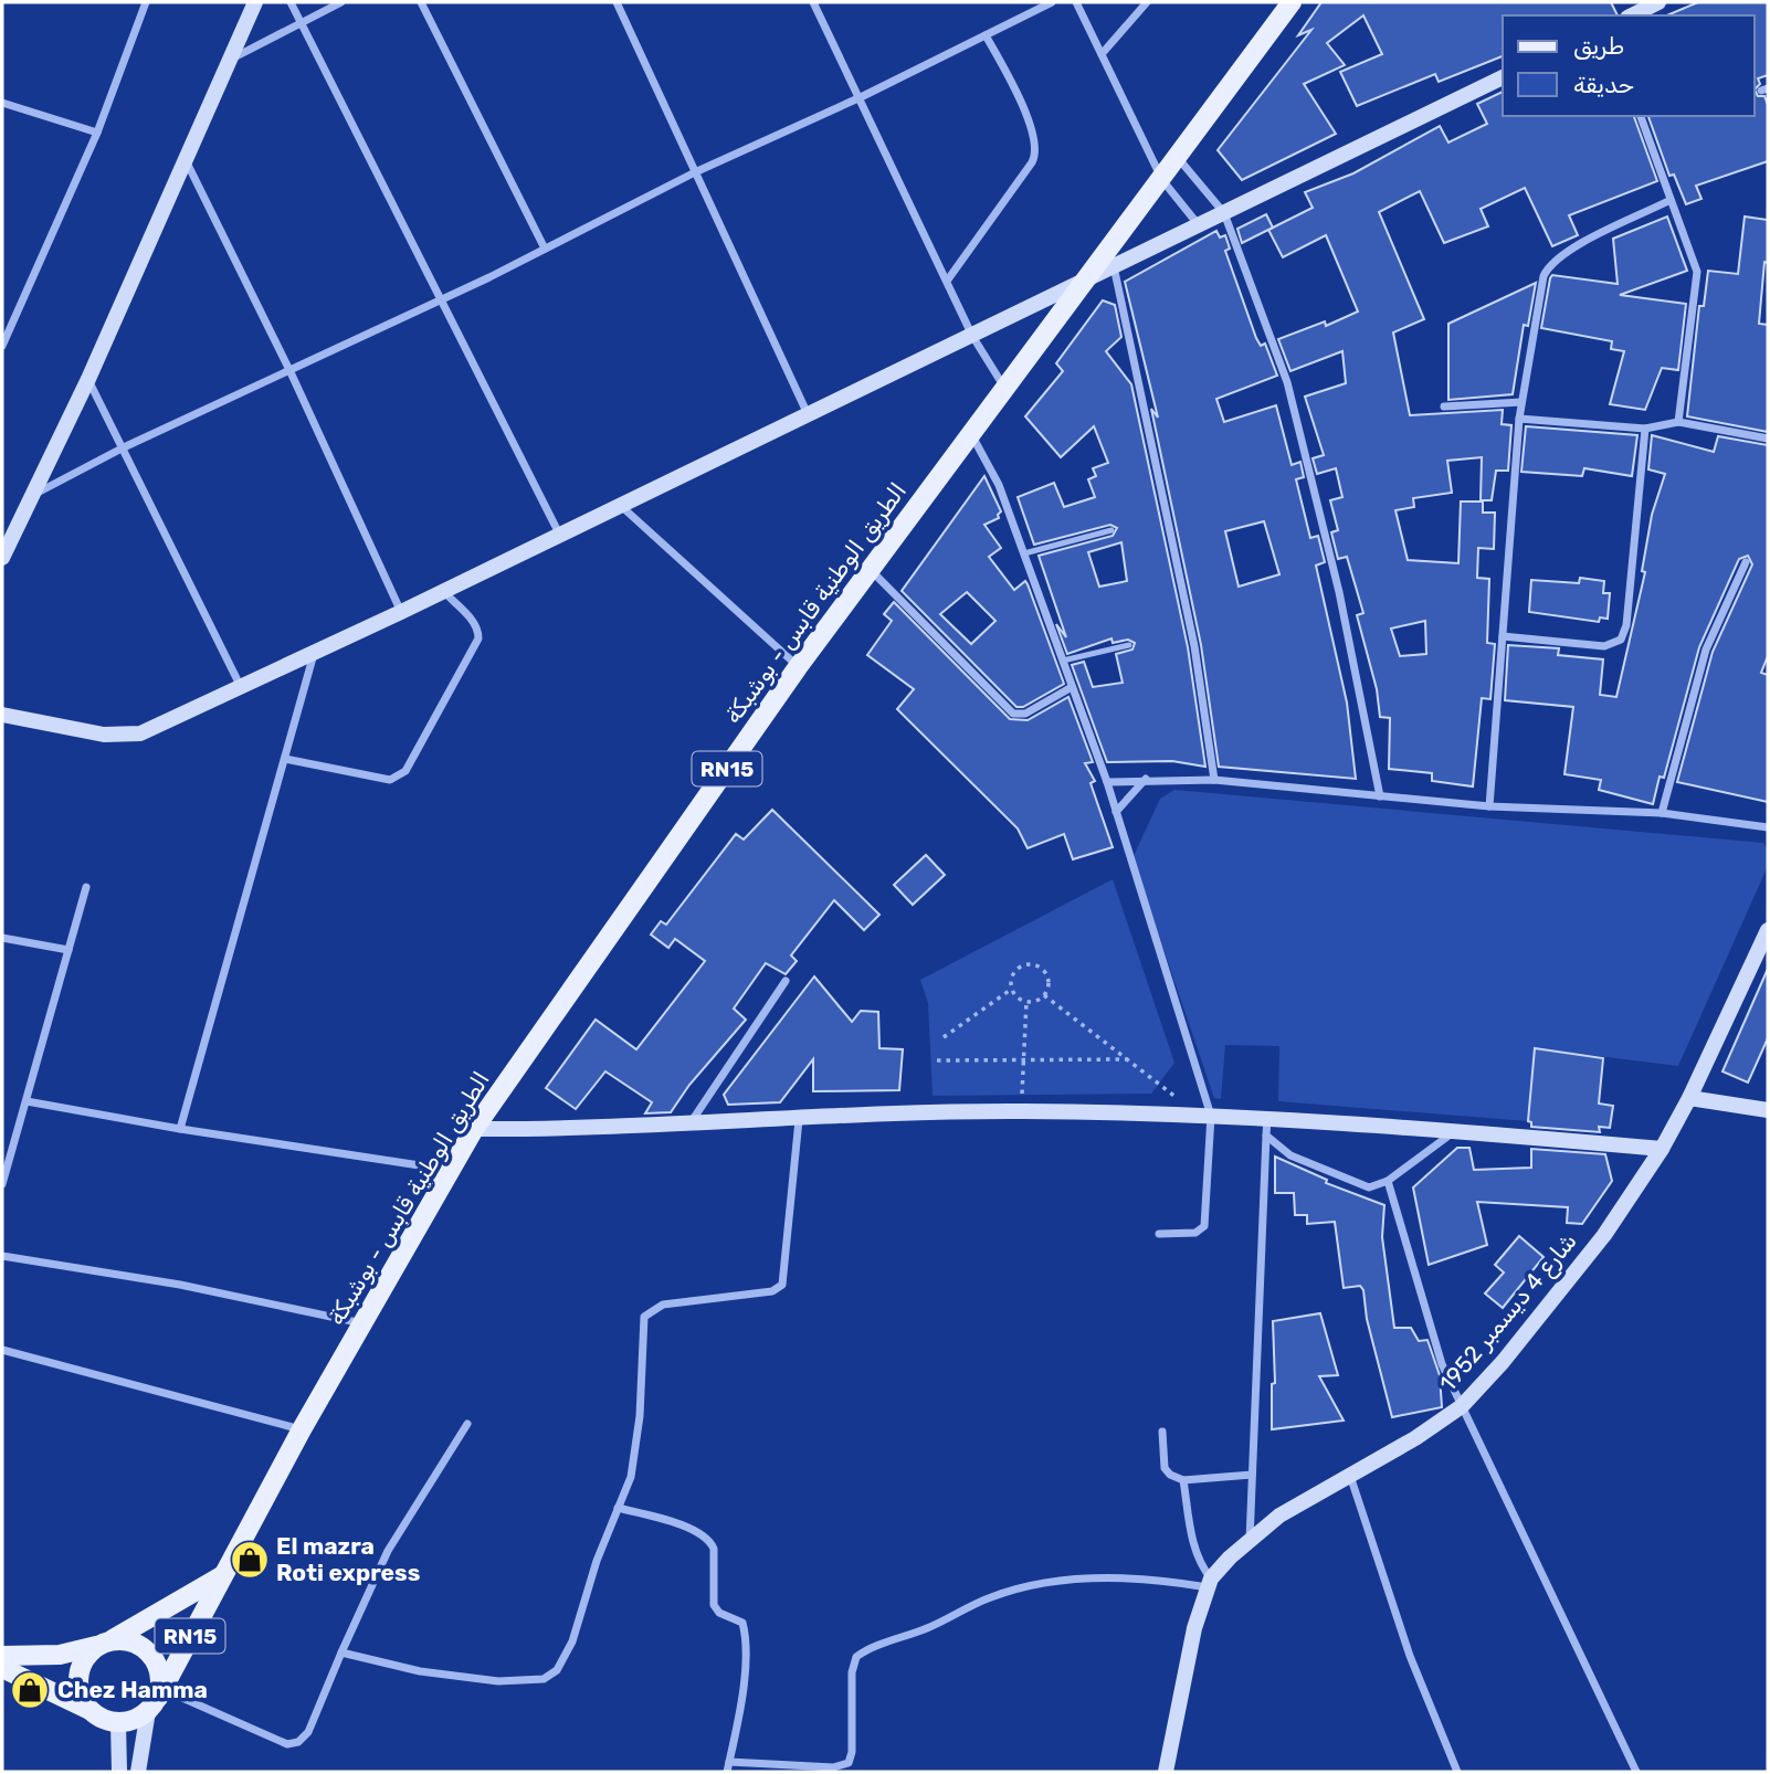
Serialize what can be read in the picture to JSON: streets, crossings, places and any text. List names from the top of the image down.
{
  "streets": {
    "main road": ["الطريق الوطنية قابس - بوشبكة", "RN15"],
    "street": ["شارع 4 ديسمبر 1952"]
  },
  "crossings": [
    ["الطريق الوطنية قابس - بوشبكة", "RN15"]
  ],
  "places": {
    "shop": ["El mazra Roti express", "Chez Hamma"]
  },
  "legend": ["طريق", "حديقة"]
}
